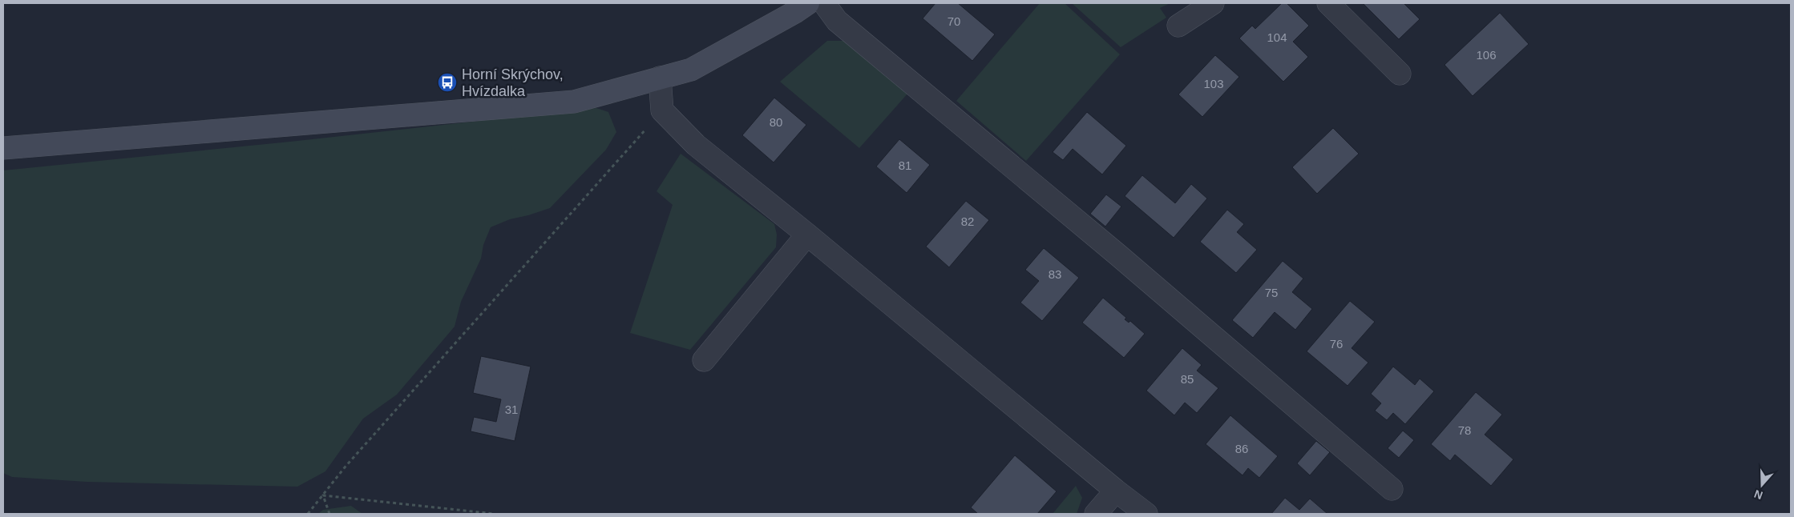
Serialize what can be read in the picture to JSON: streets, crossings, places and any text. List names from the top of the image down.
{
  "places": {
    "bus stop": ["Horní Skrýchov, Hvízdalka"]
  },
  "house_numbers": [
    "70",
    "104",
    "106",
    "103",
    "80",
    "81",
    "82",
    "83",
    "75",
    "76",
    "85",
    "31",
    "78",
    "86"
  ],
  "north": "bottom"
}
